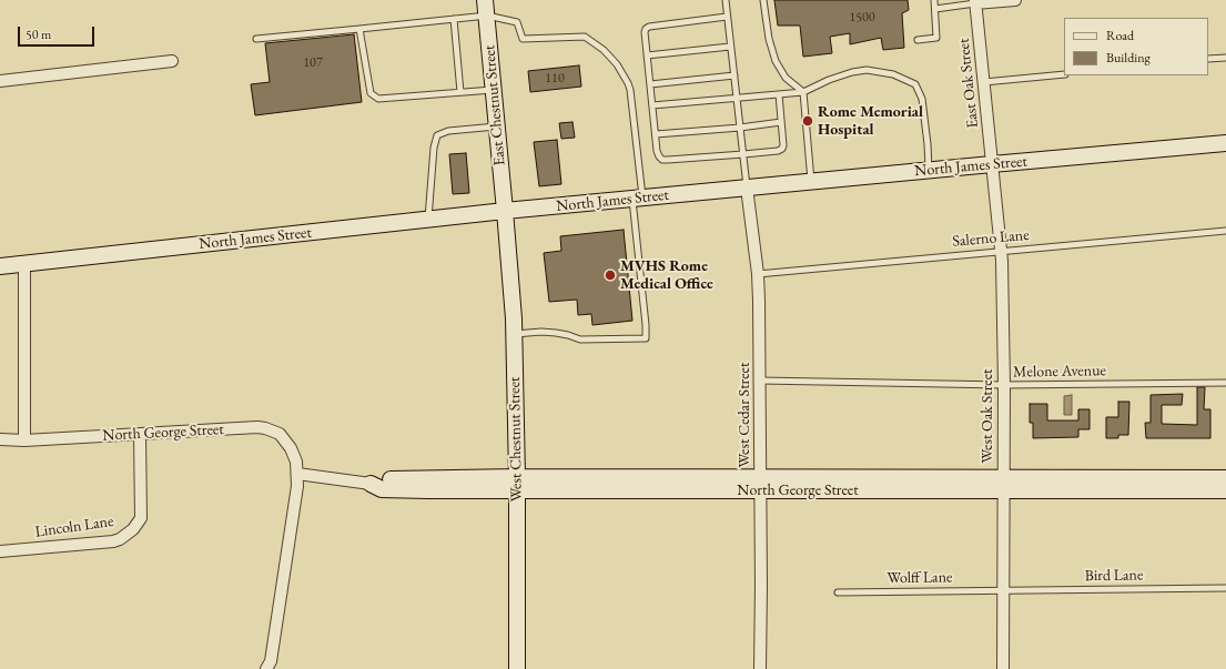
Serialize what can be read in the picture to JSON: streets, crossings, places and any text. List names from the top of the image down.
{
  "streets": {
    "street": [
      "East Oak Street",
      "East Chestnut Street",
      "North James Street",
      "West Cedar Street",
      "West Oak Street",
      "North George Street",
      "West Chestnut Street",
      "Lincoln Lane"
    ],
    "lane": [
      "Salerno Lane",
      "Melone Avenue",
      "Bird Lane",
      "Wolff Lane"
    ]
  },
  "crossings": [
    ["East Oak Street", "North James Street"],
    ["East Oak Street", "West Oak Street"],
    ["East Chestnut Street", "North James Street"],
    ["East Chestnut Street", "West Chestnut Street"],
    ["North James Street", "West Cedar Street"],
    ["North James Street", "West Oak Street"],
    ["North James Street", "West Chestnut Street"],
    ["Salerno Lane", "West Cedar Street"],
    ["Salerno Lane", "West Oak Street"],
    ["Melone Avenue", "West Cedar Street"],
    ["Melone Avenue", "West Oak Street"],
    ["West Cedar Street", "North George Street"],
    ["West Oak Street", "North George Street"],
    ["West Oak Street", "Bird Lane"],
    ["West Oak Street", "Wolff Lane"],
    ["North George Street", "West Chestnut Street"],
    ["North George Street", "Lincoln Lane"],
    ["Bird Lane", "Wolff Lane"]
  ],
  "places": ["Rome Memorial Hospital", "MVHS Rome Medical Office"],
  "house_numbers": ["1500", "107", "110"],
  "legend": ["Road", "Building"],
  "scale_bar": "50 m"
}
